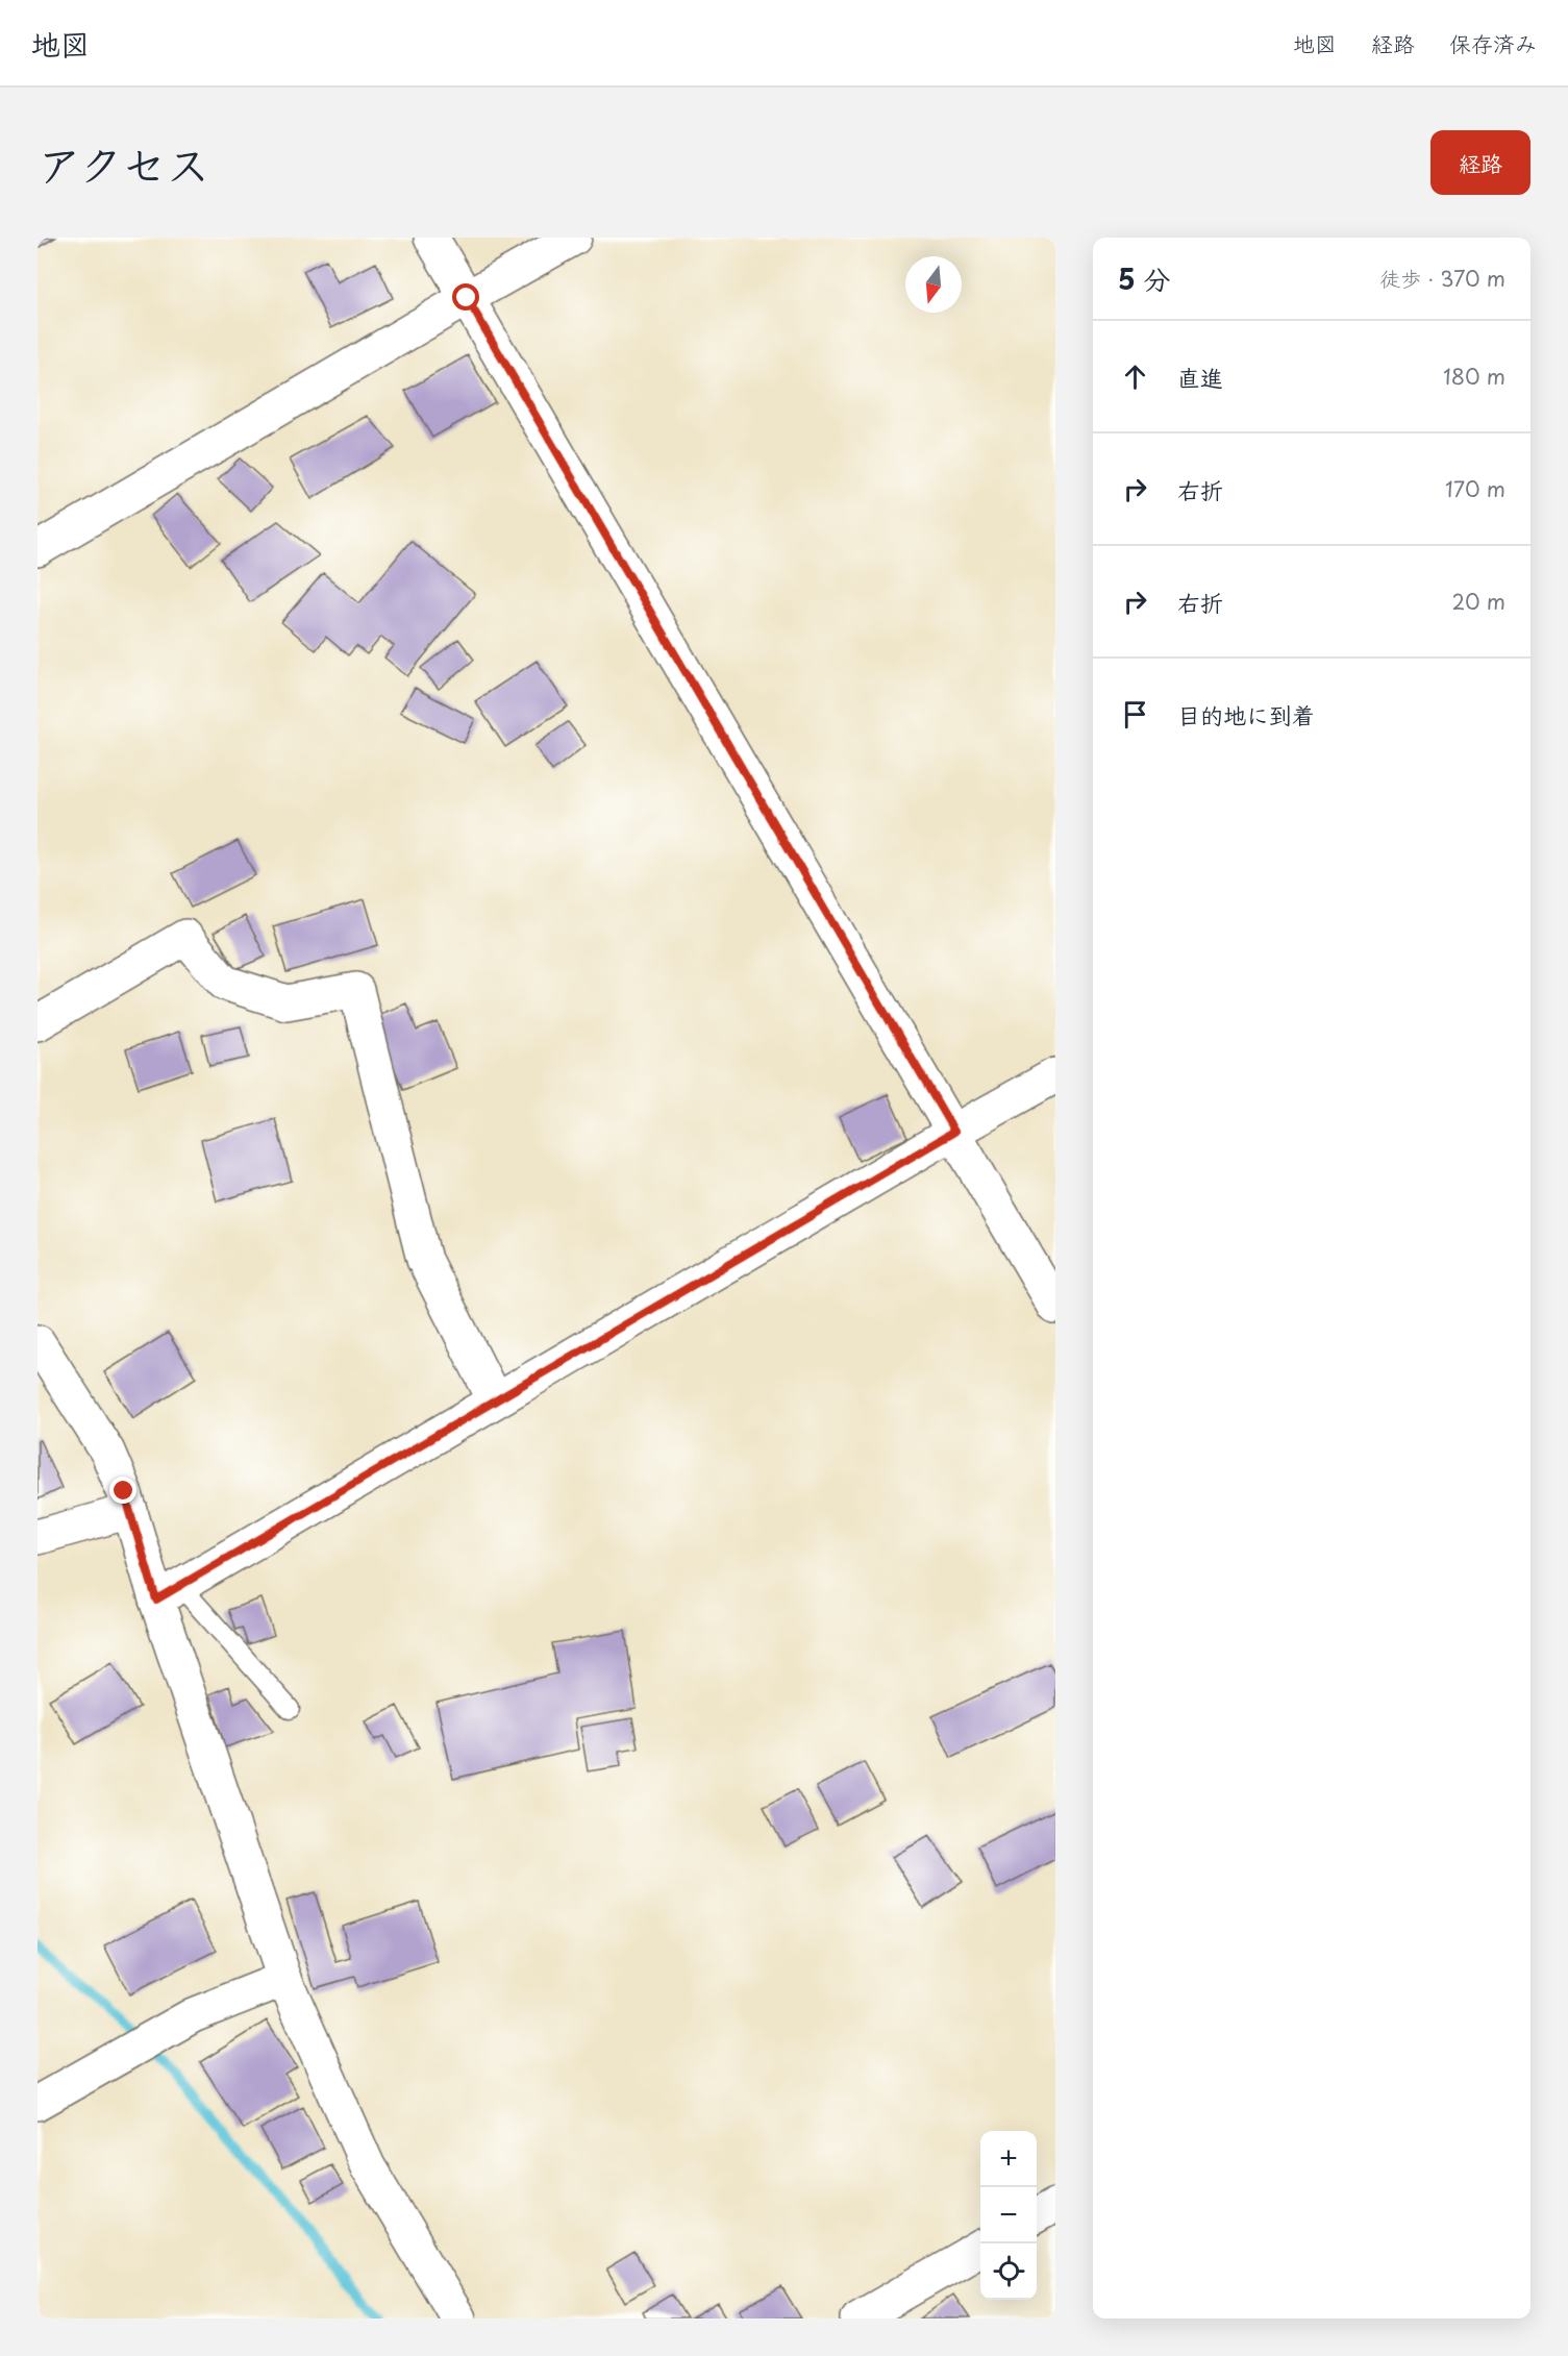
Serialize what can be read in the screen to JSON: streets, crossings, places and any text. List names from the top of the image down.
{
  "north": "bottom",
  "page": {
    "header": "地図",
    "nav": ["地図", "経路", "保存済み"],
    "title": "アクセス",
    "buttons": "経路",
    "heading": ["5 分", "徒歩 · 370 m"],
    "list": [
      ["直進", "180 m"],
      ["右折", "170 m"],
      ["右折", "20 m"],
      "目的地に到着"
    ],
    "map_buttons": ["+", "−"]
  }
}
